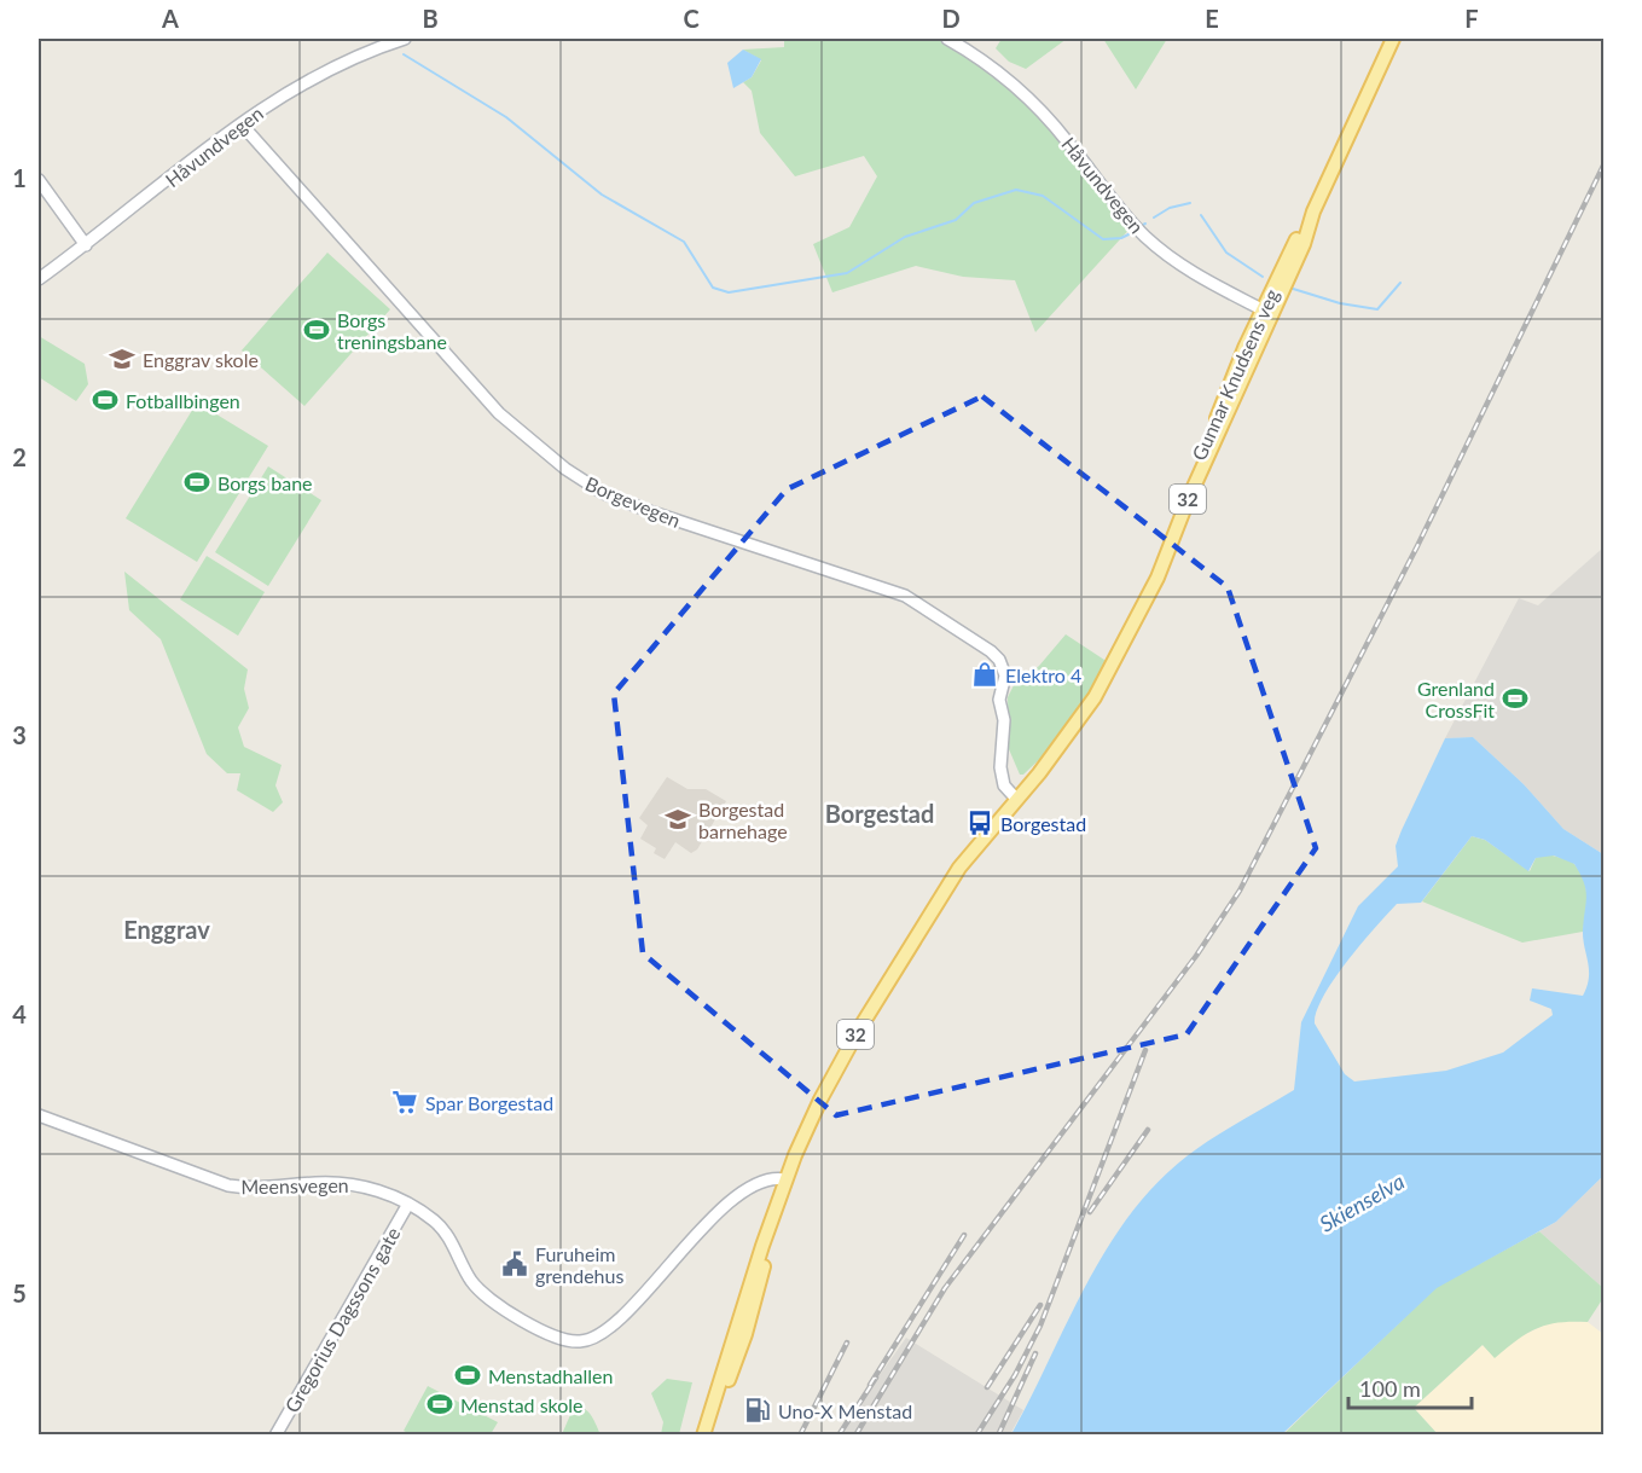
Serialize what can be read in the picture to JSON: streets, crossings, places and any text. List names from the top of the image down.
{
  "streets": {
    "main road": ["Gunnar Knudsens veg", "32"],
    "street": [
      "Håvundvegen",
      "Borgevegen",
      "Meensvegen",
      "Gregorius Dagssons gate"
    ]
  },
  "crossings": [
    ["Håvundvegen", "Gunnar Knudsens veg"],
    ["Håvundvegen", "Borgevegen"],
    ["Gunnar Knudsens veg", "Borgevegen"],
    ["Gunnar Knudsens veg", "Meensvegen"],
    ["Meensvegen", "Gregorius Dagssons gate"]
  ],
  "districts": ["Borgestad", "Enggrav"],
  "water": ["Skienselva"],
  "places": {
    "sports": [
      "Borgs treningsbane",
      "Fotballbingen",
      "Borgs bane",
      "Grenland CrossFit",
      "Menstadhallen",
      "Menstad skole"
    ],
    "school or university": ["Enggrav skole", "Borgestad barnehage"],
    "shop": ["Elektro 4"],
    "bus stop": ["Borgestad"],
    "supermarket": ["Spar Borgestad"],
    "public building": ["Furuheim grendehus"],
    "fuel station": ["Uno-X Menstad"]
  },
  "scale_bar": "100 m",
  "grid": {
    "columns": [
      "A",
      "B",
      "C",
      "D",
      "E",
      "F"
    ],
    "rows": [
      "1",
      "2",
      "3",
      "4",
      "5"
    ]
  }
}
